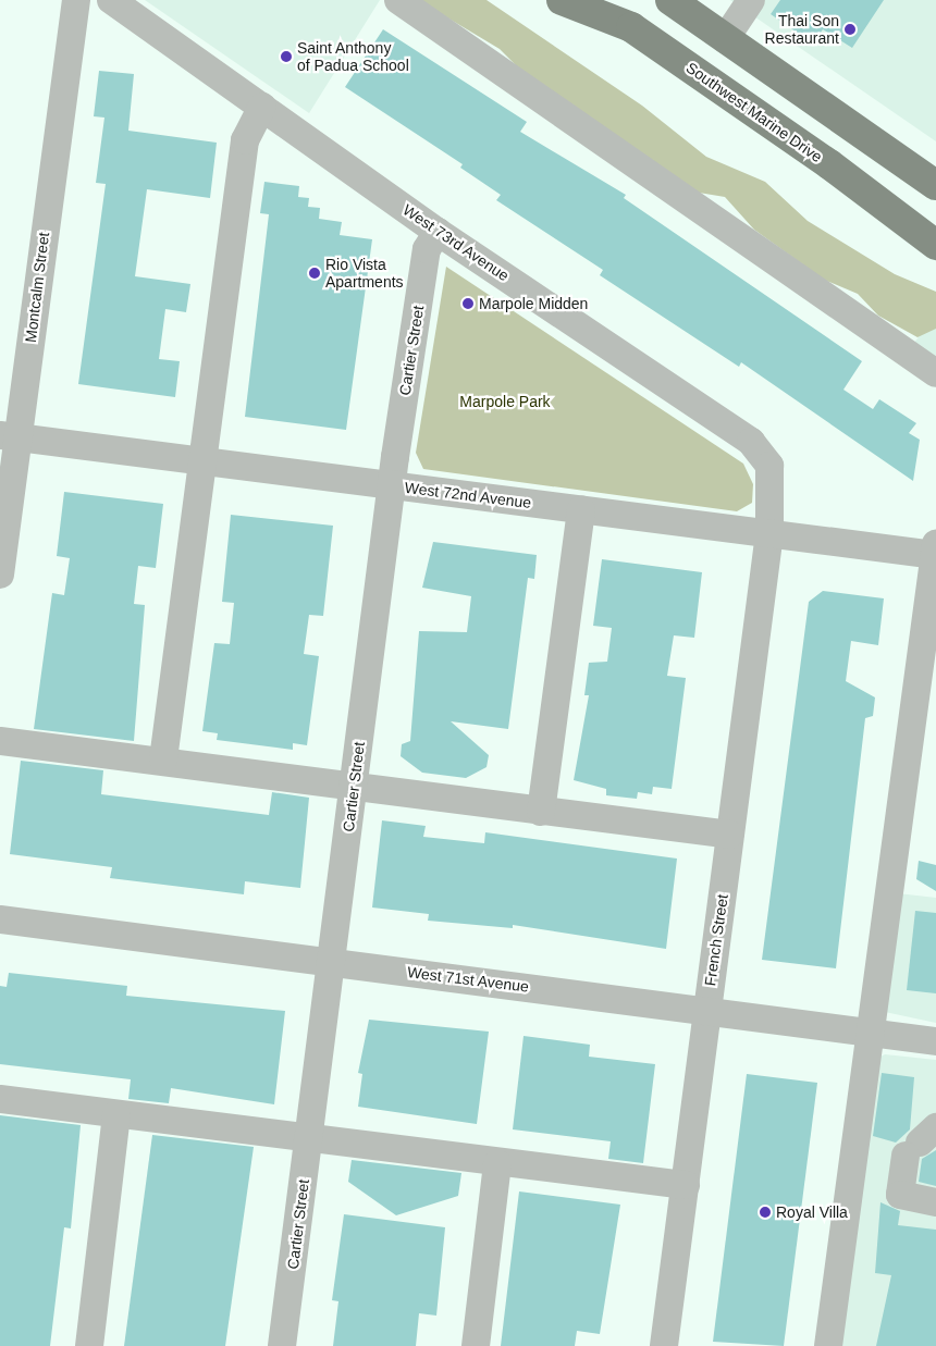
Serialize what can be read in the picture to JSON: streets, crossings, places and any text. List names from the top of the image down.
{
  "streets": {
    "main road": ["Southwest Marine Drive"],
    "street": [
      "West 73rd Avenue",
      "Montcalm Street",
      "Cartier Street",
      "West 72nd Avenue",
      "French Street",
      "West 71st Avenue"
    ]
  },
  "crossings": [
    ["West 73rd Avenue", "Cartier Street"],
    ["West 73rd Avenue", "West 72nd Avenue"],
    ["West 73rd Avenue", "French Street"],
    ["Montcalm Street", "West 72nd Avenue"],
    ["Cartier Street", "West 72nd Avenue"],
    ["Cartier Street", "West 71st Avenue"],
    ["West 72nd Avenue", "French Street"],
    ["French Street", "West 71st Avenue"]
  ],
  "parks": ["Marpole Park"],
  "places": [
    "Thai Son Restaurant",
    "Saint Anthony of Padua School",
    "Rio Vista Apartments",
    "Marpole Midden",
    "Royal Villa"
  ]
}
